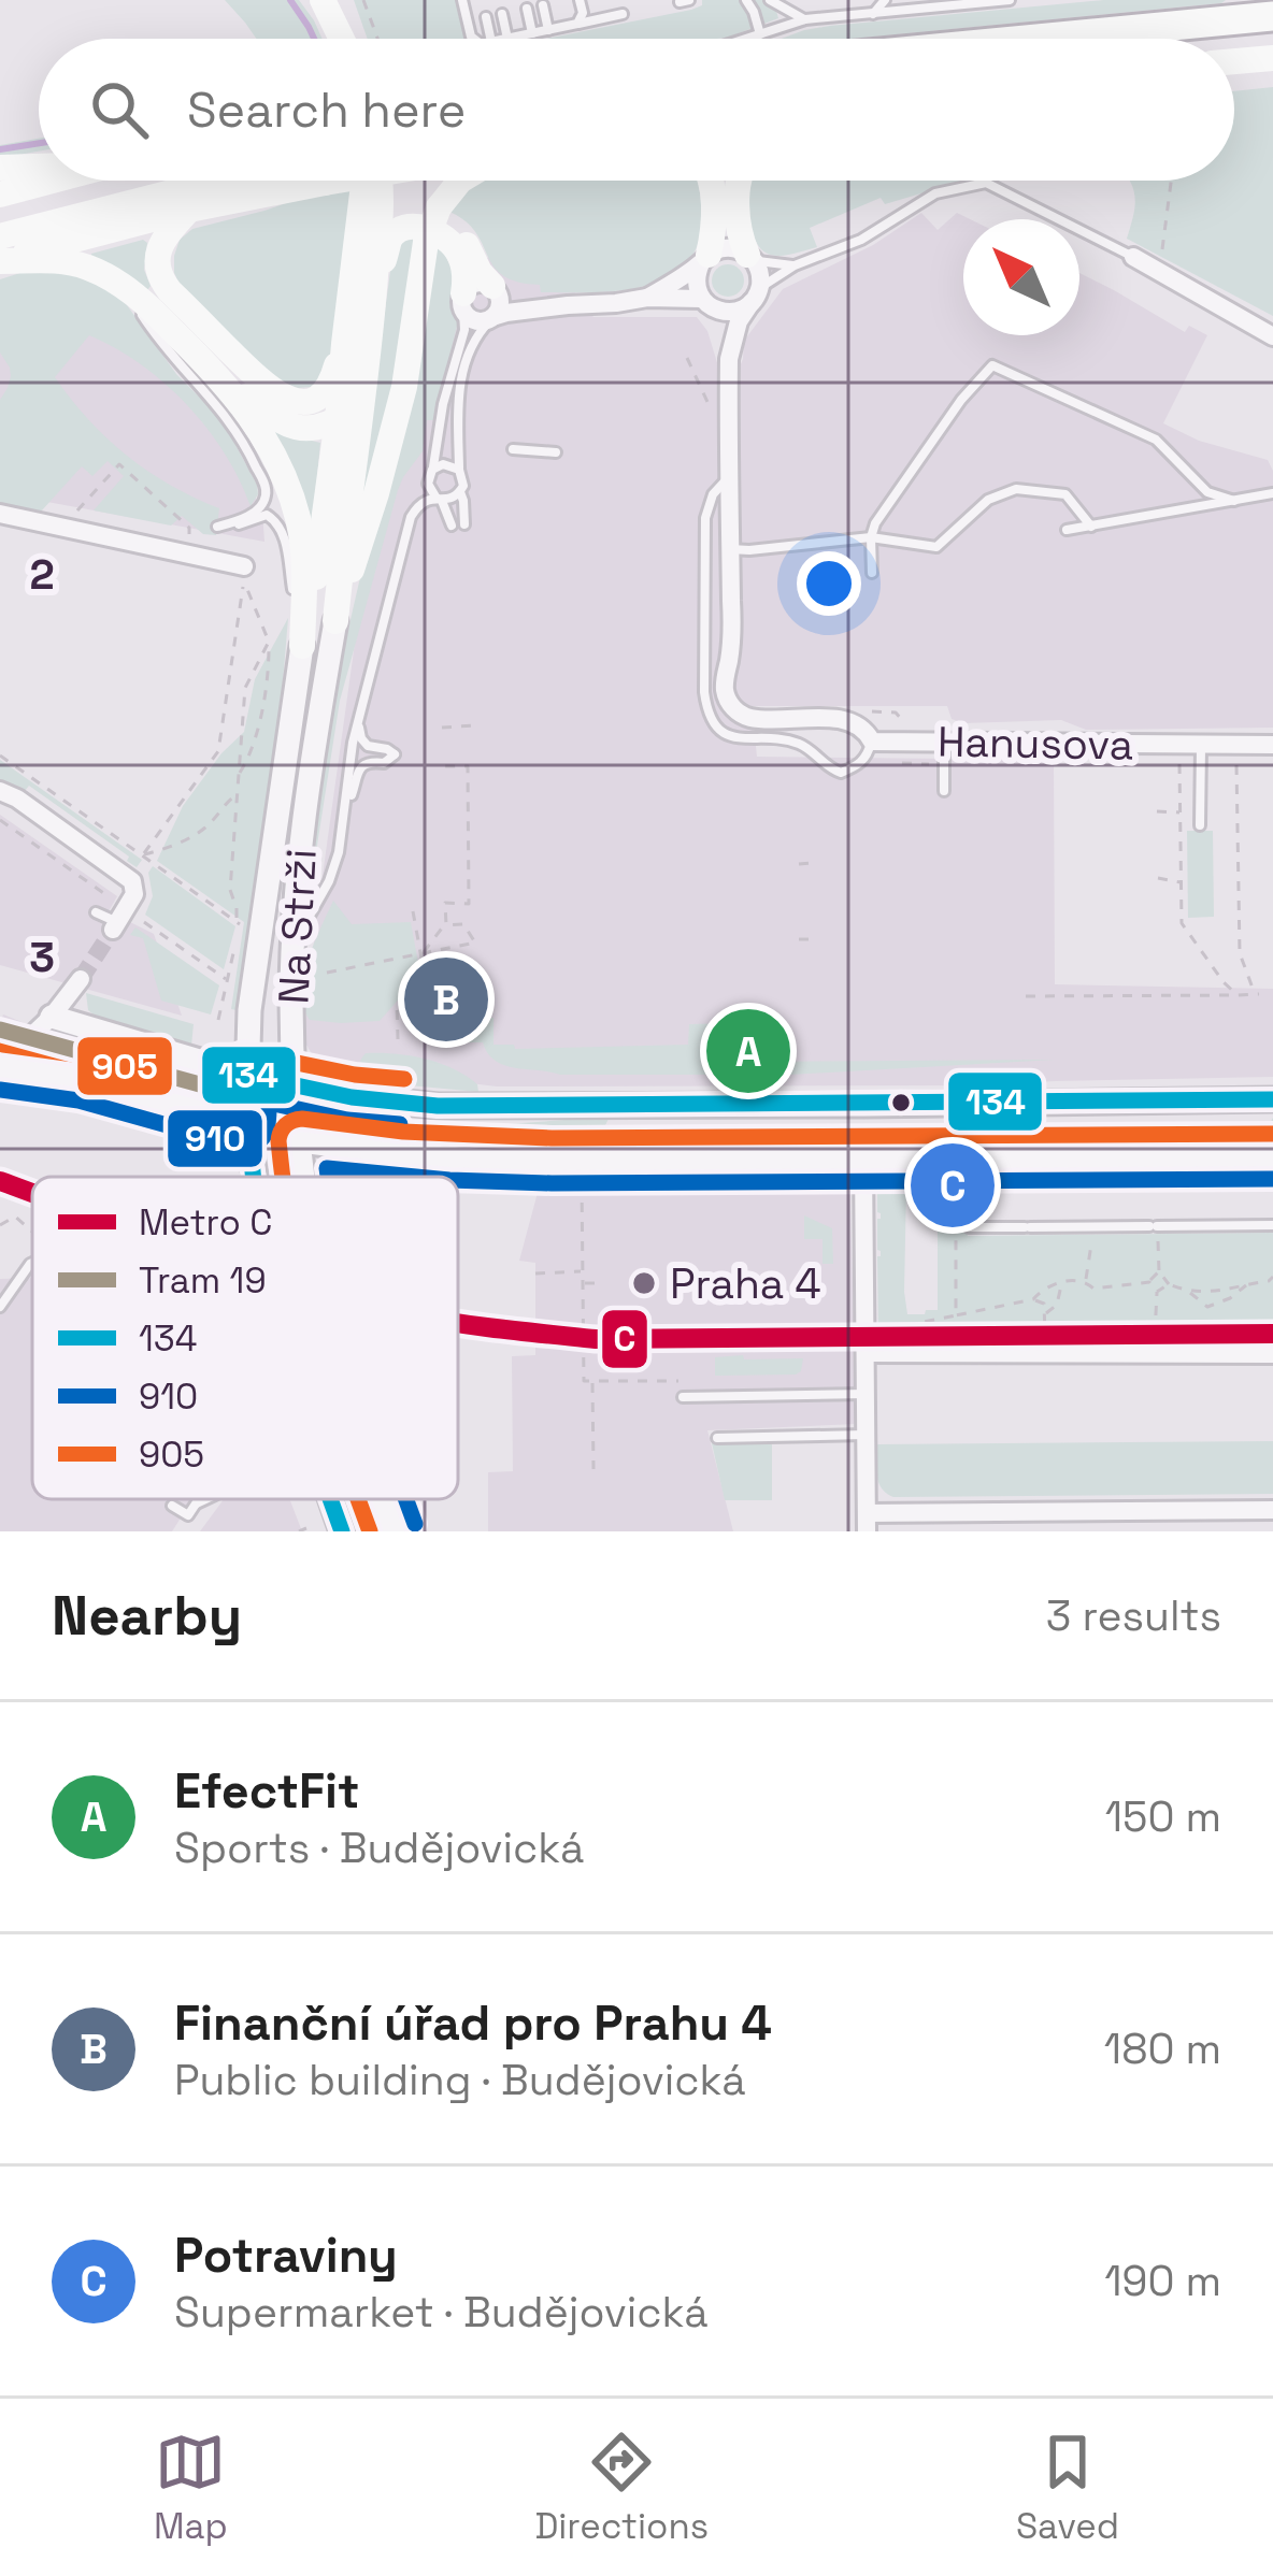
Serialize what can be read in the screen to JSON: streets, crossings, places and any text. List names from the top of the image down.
{
  "streets": {
    "street": ["Hanusova", "Na Strži"]
  },
  "places": ["Praha 4"],
  "lines": [
    "tram line 19",
    "transit line 905",
    "transit line 134",
    "transit line 910",
    "metro line C"
  ],
  "legend": [
    "Metro C",
    "Tram 19",
    "134",
    "910",
    "905"
  ],
  "north": "top left",
  "page": {
    "search": "Search here",
    "pins": ["B", "A", "C"],
    "heading": ["Nearby", "3 results"],
    "list": [
      {
        "mark": "A",
        "name": "EfectFit",
        "note": "Sports · Budějovická",
        "value": "150 m"
      },
      {
        "mark": "B",
        "name": "Finanční úřad pro Prahu 4",
        "note": "Public building · Budějovická",
        "value": "180 m"
      },
      {
        "mark": "C",
        "name": "Potraviny",
        "note": "Supermarket · Budějovická",
        "value": "190 m"
      }
    ],
    "nav": ["Map", "Directions", "Saved"]
  },
  "grid": {
    "rows": ["2", "3"]
  }
}
